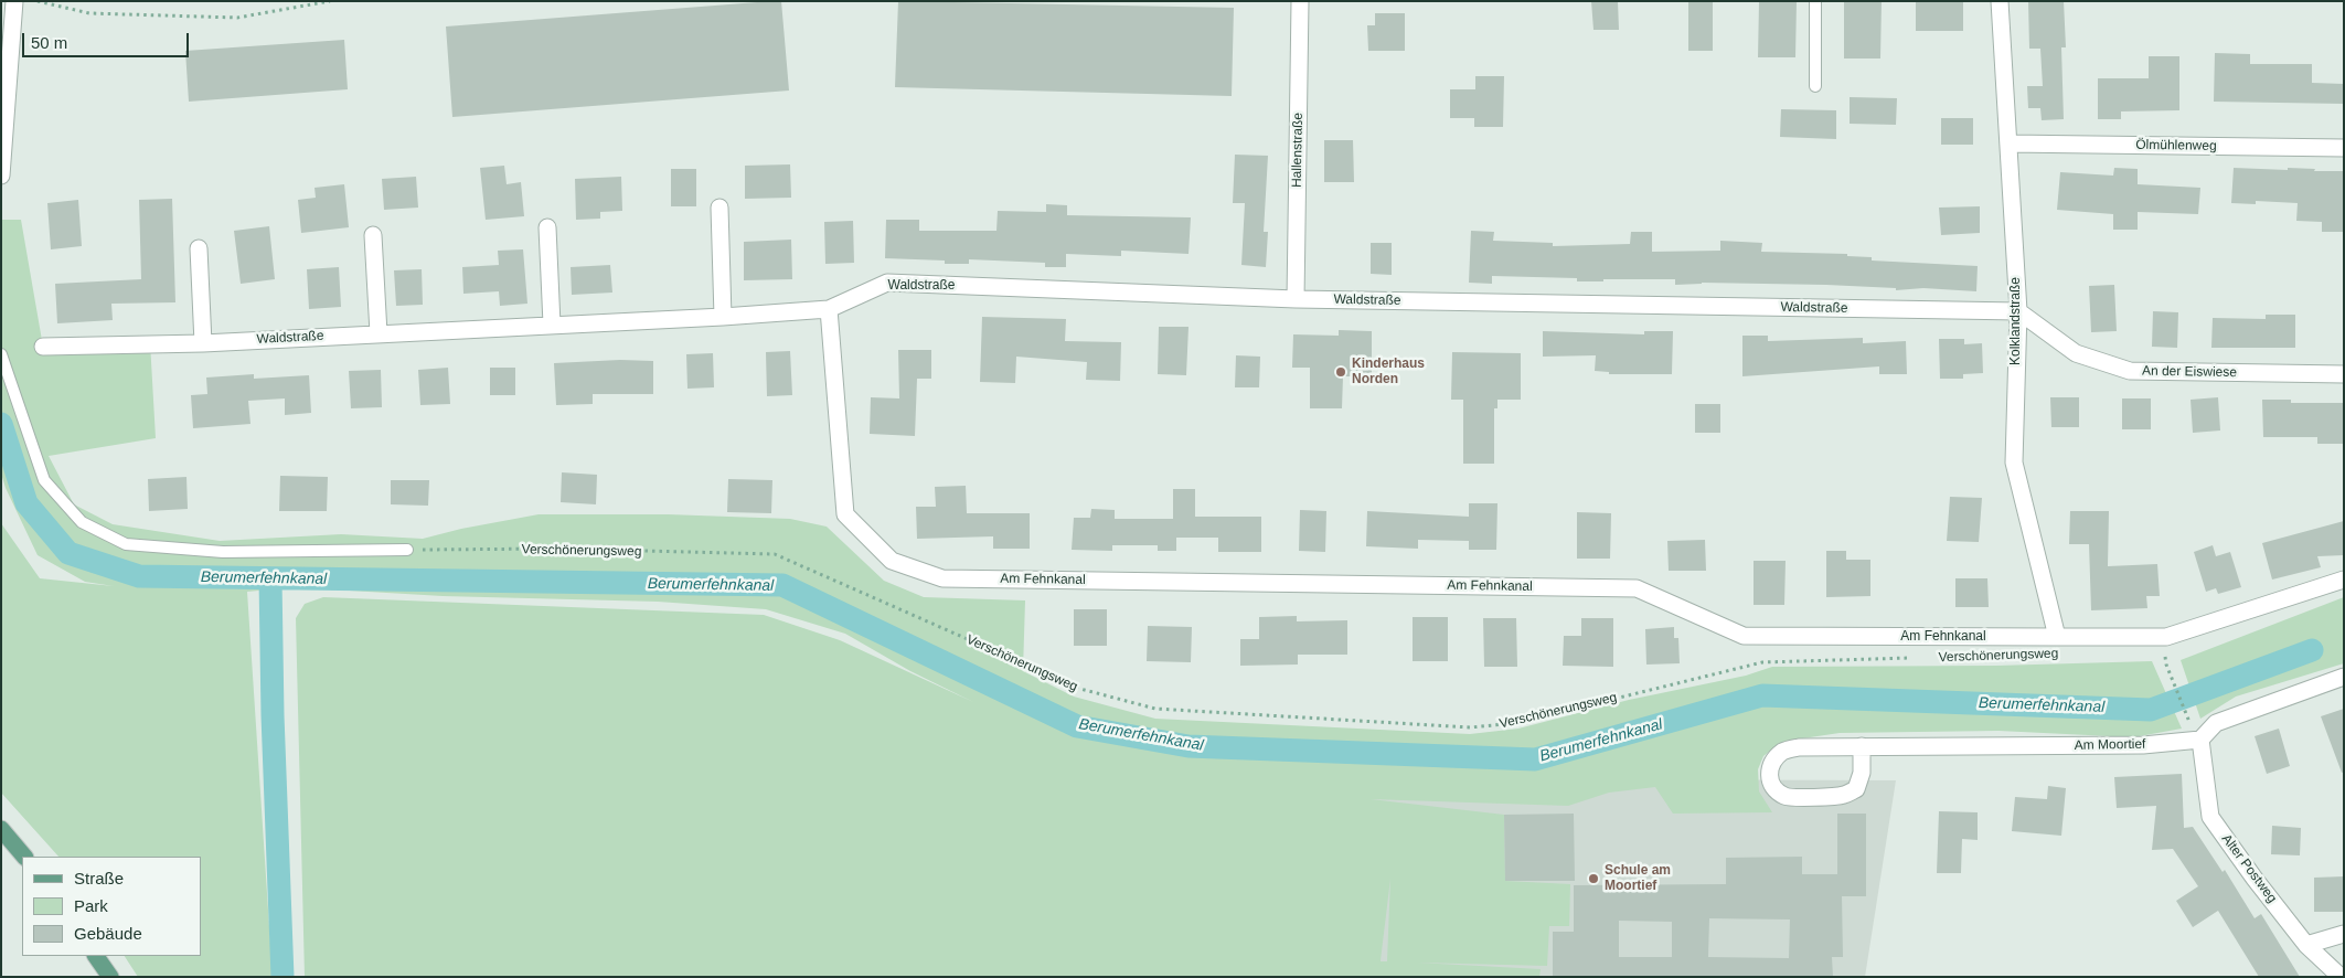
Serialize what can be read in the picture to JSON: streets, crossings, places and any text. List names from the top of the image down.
{
  "streets": {
    "street": [
      "Ölmühlenweg",
      "Hallenstraße",
      "Waldstraße",
      "Kolklandstraße",
      "An der Eiswiese",
      "Am Fehnkanal",
      "Am Moortief",
      "Alter Postweg"
    ],
    "path": ["Verschönerungsweg"]
  },
  "crossings": [
    ["Ölmühlenweg", "Kolklandstraße"],
    ["Hallenstraße", "Waldstraße"],
    ["Waldstraße", "Kolklandstraße"],
    ["Waldstraße", "An der Eiswiese"],
    ["Waldstraße", "Am Fehnkanal"],
    ["Kolklandstraße", "An der Eiswiese"],
    ["Kolklandstraße", "Am Fehnkanal"],
    ["Am Moortief", "Alter Postweg"]
  ],
  "water": ["Berumerfehnkanal"],
  "places": ["Kinderhaus Norden", "Schule am Moortief"],
  "legend": ["Straße", "Park", "Gebäude"],
  "scale_bar": "50 m"
}
